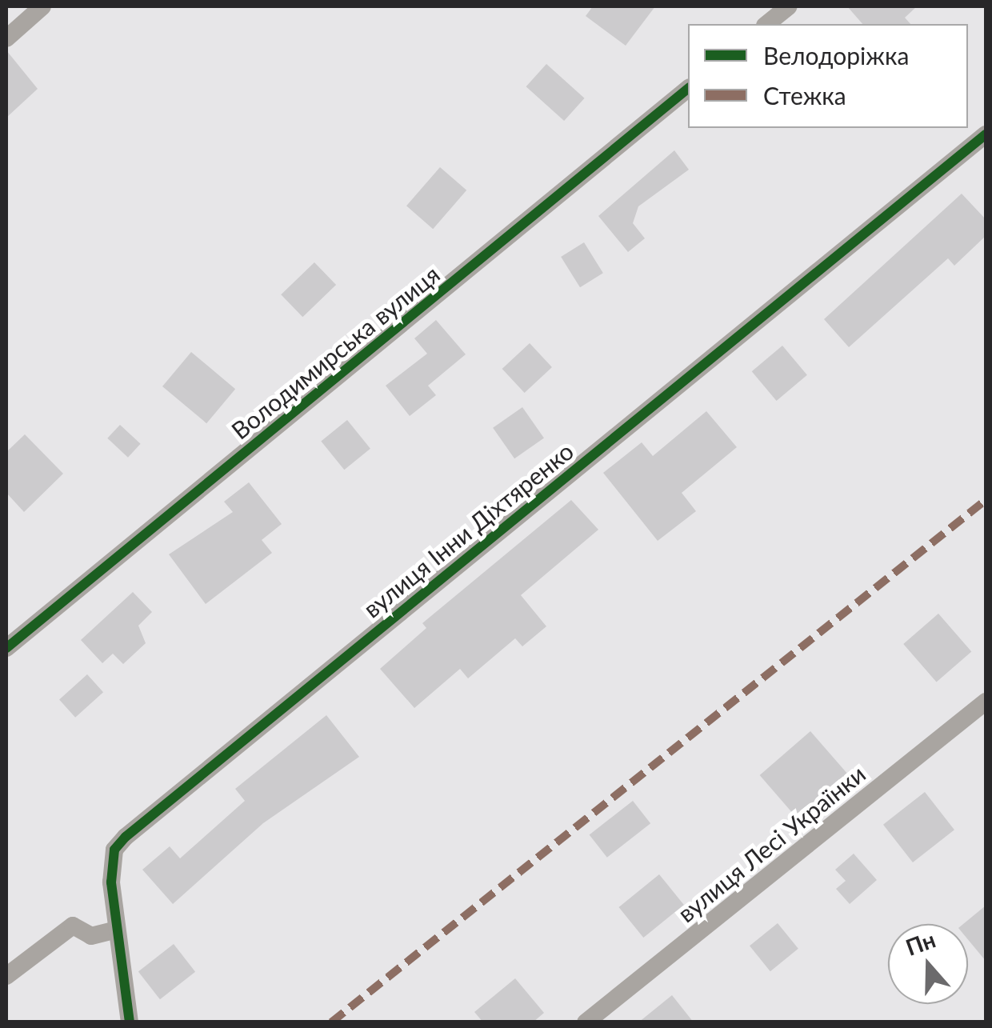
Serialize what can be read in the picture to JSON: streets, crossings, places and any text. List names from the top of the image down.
{
  "streets": {
    "street": ["Володимирська вулиця", "вулиця Інни Діхтяренко", "вулиця Лесі Українки"]
  },
  "legend": ["Велодоріжка", "Стежка"],
  "north": "top"
}
